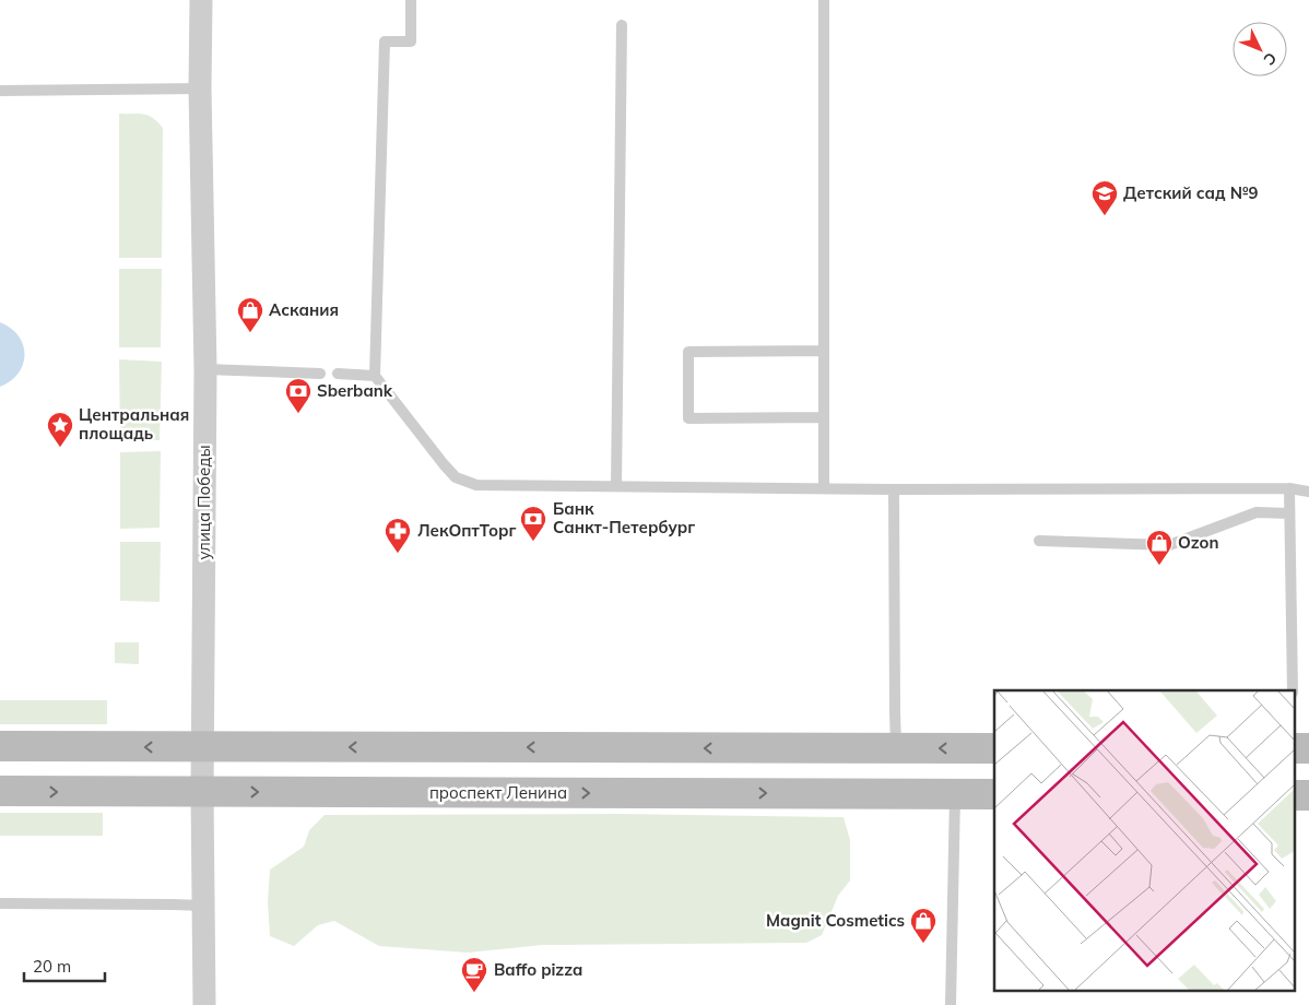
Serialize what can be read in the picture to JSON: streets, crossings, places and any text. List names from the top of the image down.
{
  "streets": {
    "main road": ["проспект Ленина"],
    "street": ["улица Победы"]
  },
  "crossings": [
    ["улица Победы", "проспект Ленина"]
  ],
  "places": {
    "school or university": ["Детский сад №9"],
    "shop": ["Аскания", "Ozon", "Magnit Cosmetics"],
    "bank": ["Sberbank", "Банк Санкт-Петербург"],
    "place": ["Центральная площадь"],
    "pharmacy": ["ЛекОптТорг"],
    "cafe": ["Baffo pizza"]
  },
  "scale_bar": "20 m",
  "north": "bottom right"
}
